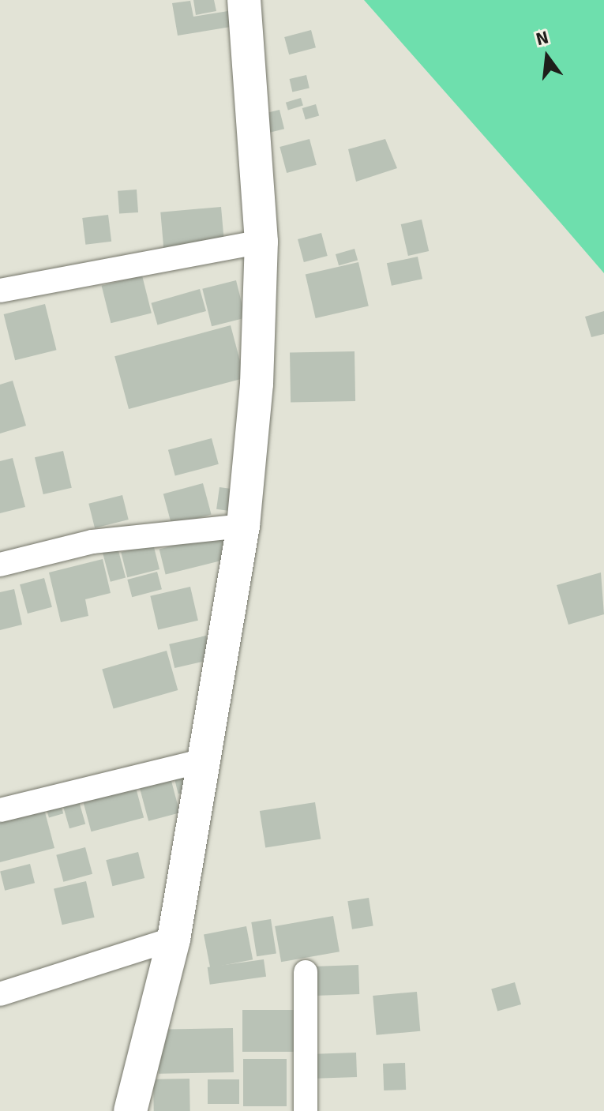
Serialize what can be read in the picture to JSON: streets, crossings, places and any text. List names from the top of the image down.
{
  "north": "top"
}
